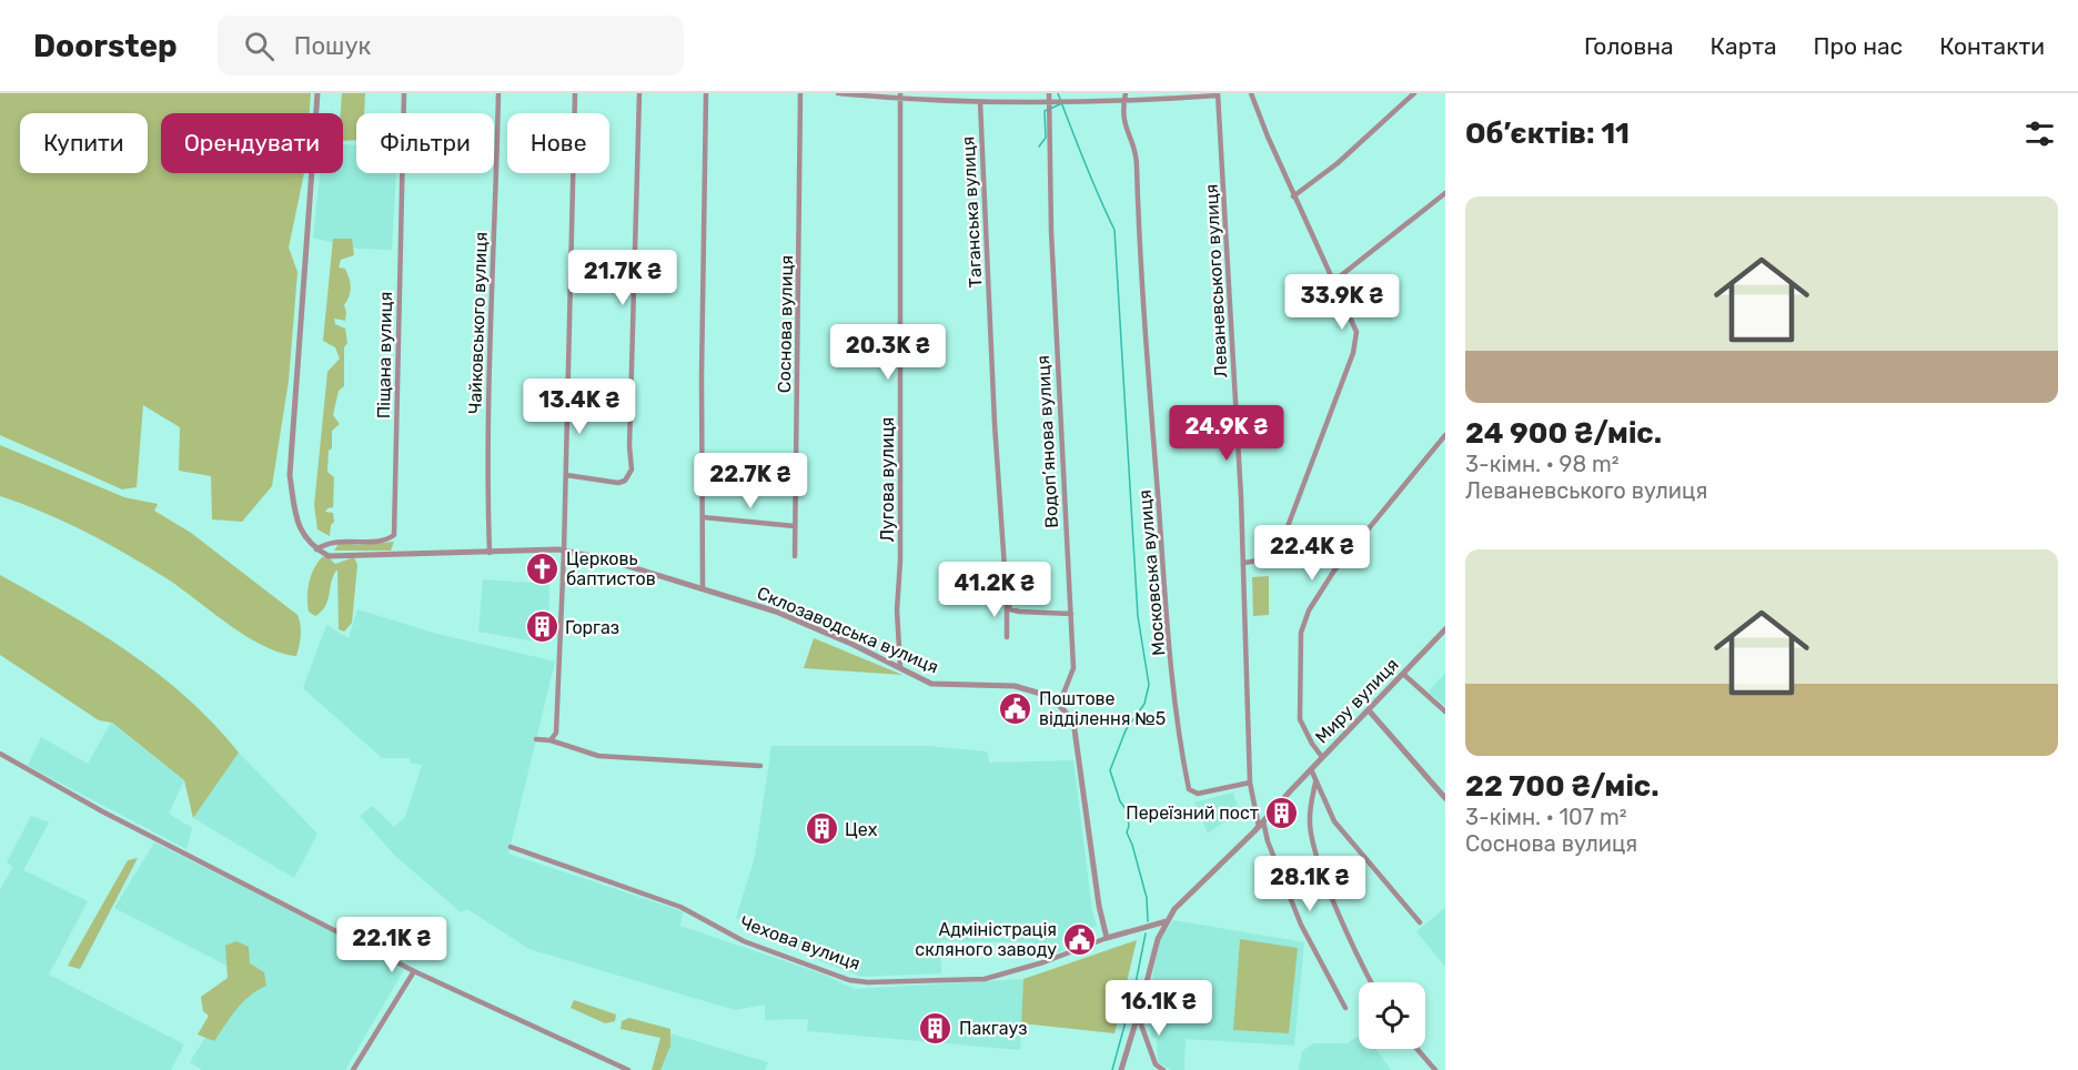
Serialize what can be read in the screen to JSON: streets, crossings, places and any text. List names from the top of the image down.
{
  "streets": {
    "street": [
      "Таганська вулиця",
      "Леваневського вулиця",
      "Чайковського вулиця",
      "Соснова вулиця",
      "Піщана вулиця",
      "Водоп’янова вулиця",
      "Лугова вулиця",
      "Московська вулиця",
      "Склозаводська вулиця",
      "Миру вулиця",
      "Чехова вулиця"
    ]
  },
  "crossings": [
    ["Леваневського вулиця", "Московська вулиця"],
    ["Леваневського вулиця", "Миру вулиця"],
    ["Чайковського вулиця", "Склозаводська вулиця"],
    ["Піщана вулиця", "Склозаводська вулиця"],
    ["Водоп’янова вулиця", "Склозаводська вулиця"],
    ["Лугова вулиця", "Склозаводська вулиця"]
  ],
  "places": {
    "church": ["Церковь баптистов"],
    "building": [
      "Горгаз",
      "Переїзний пост",
      "Цех",
      "Пакгауз"
    ],
    "public building": ["Поштове відділення №5", "Адміністрація скляного заводу"]
  },
  "page": {
    "header": "Doorstep",
    "search": "Пошук",
    "nav": [
      "Головна",
      "Карта",
      "Про нас",
      "Контакти"
    ],
    "heading": "Об’єктів: 11",
    "chip": [
      "Купити",
      "Орендувати",
      "Фільтри",
      "Нове"
    ],
    "list": [
      {
        "name": "24 900 ₴/міс.",
        "note": "3-кімн. · 98 m² · Леваневського вулиця"
      },
      {
        "name": "22 700 ₴/міс.",
        "note": "3-кімн. · 107 m² · Соснова вулиця"
      }
    ],
    "price": [
      "21.7K ₴",
      "33.9K ₴",
      "20.3K ₴",
      "13.4K ₴",
      "24.9K ₴",
      "22.7K ₴",
      "22.4K ₴",
      "41.2K ₴",
      "28.1K ₴",
      "22.1K ₴",
      "16.1K ₴"
    ]
  }
}
